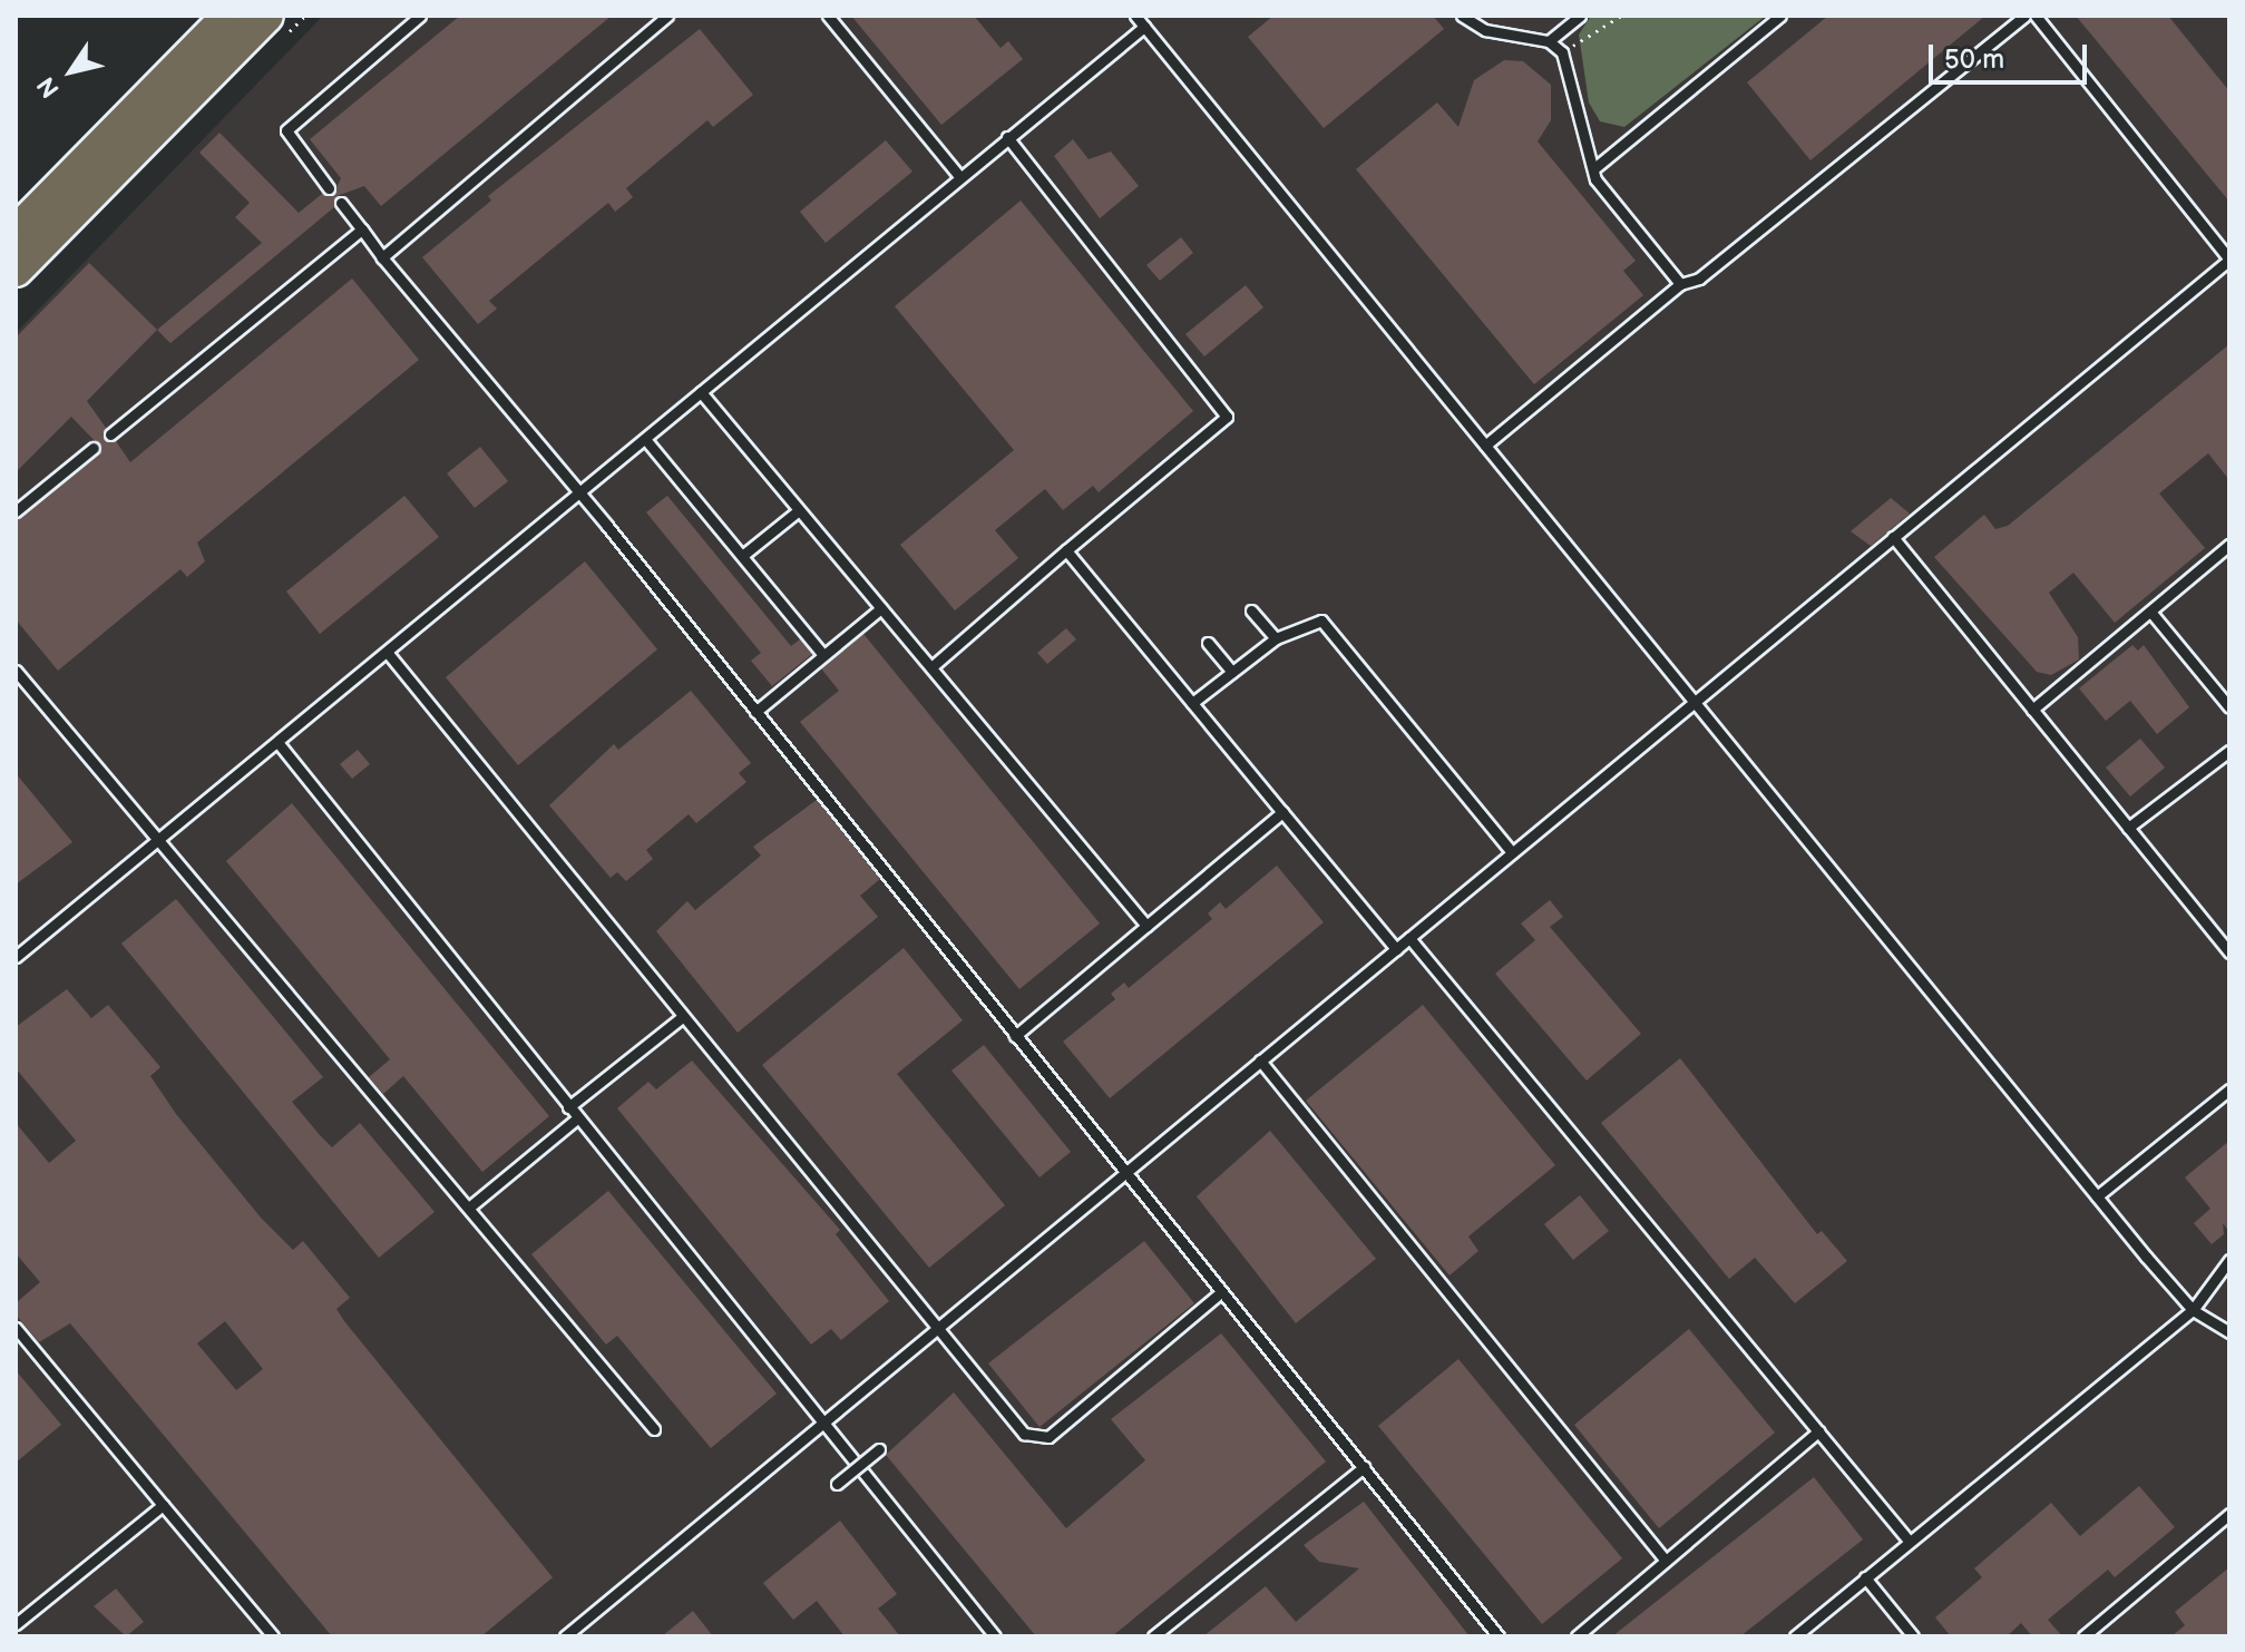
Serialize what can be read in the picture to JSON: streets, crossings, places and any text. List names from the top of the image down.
{
  "scale_bar": "50 m",
  "north": "bottom left"
}
